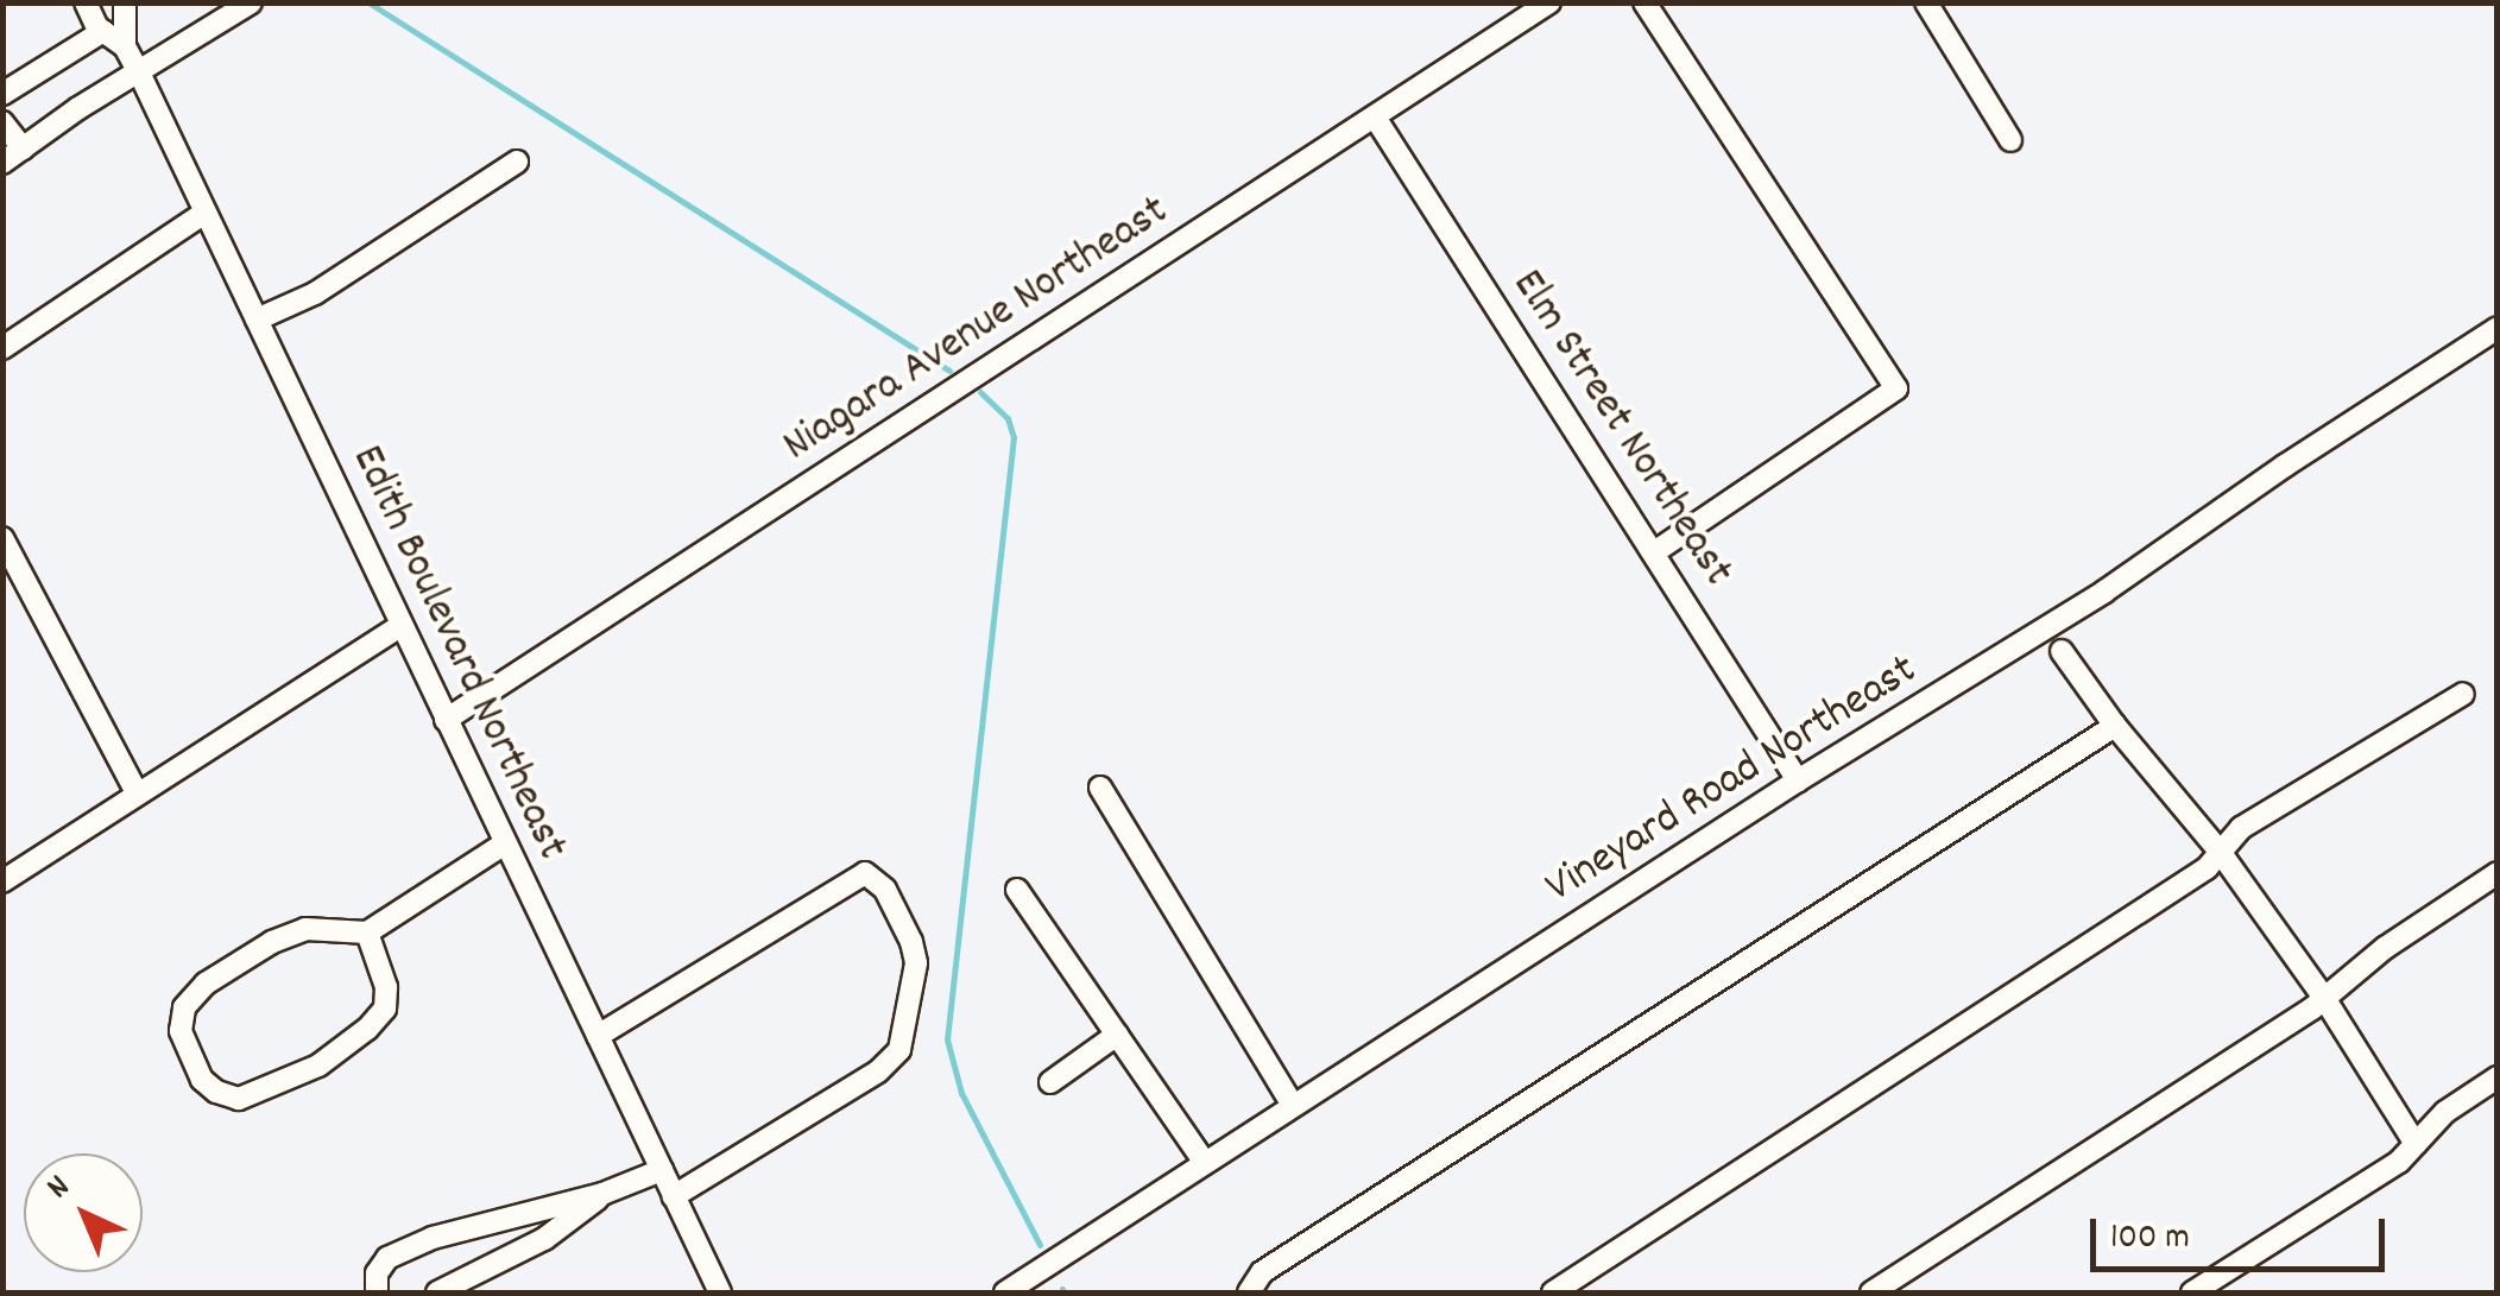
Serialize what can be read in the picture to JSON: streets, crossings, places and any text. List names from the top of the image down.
{
  "streets": {
    "street": [
      "Niagara Avenue Northeast",
      "Elm Street Northeast",
      "Edith Boulevard Northeast",
      "Vineyard Road Northeast"
    ]
  },
  "crossings": [
    ["Niagara Avenue Northeast", "Elm Street Northeast"],
    ["Niagara Avenue Northeast", "Edith Boulevard Northeast"],
    ["Elm Street Northeast", "Vineyard Road Northeast"]
  ],
  "scale_bar": "100 m",
  "north": "top left"
}
